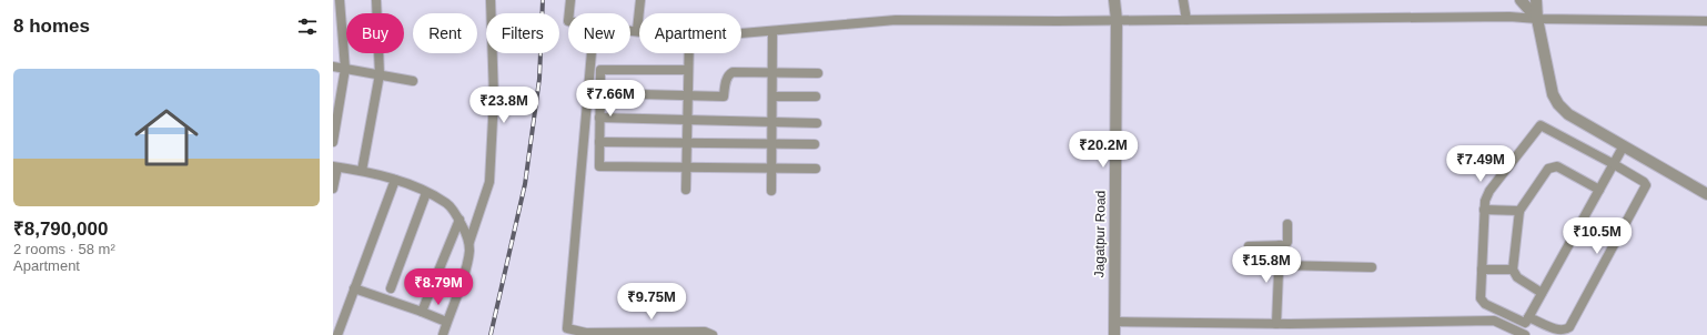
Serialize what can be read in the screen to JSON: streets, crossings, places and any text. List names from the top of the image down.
{
  "streets": {
    "street": ["Jagatpur Road"]
  },
  "page": {
    "heading": "8 homes",
    "chip": [
      "Buy",
      "Rent",
      "Filters",
      "New",
      "Apartment"
    ],
    "list": [
      {
        "name": "₹8,790,000",
        "note": "2 rooms · 58 m² · Apartment"
      }
    ],
    "price": [
      "₹7.66M",
      "₹23.8M",
      "₹20.2M",
      "₹7.49M",
      "₹10.5M",
      "₹15.8M",
      "₹8.79M",
      "₹9.75M"
    ]
  }
}
